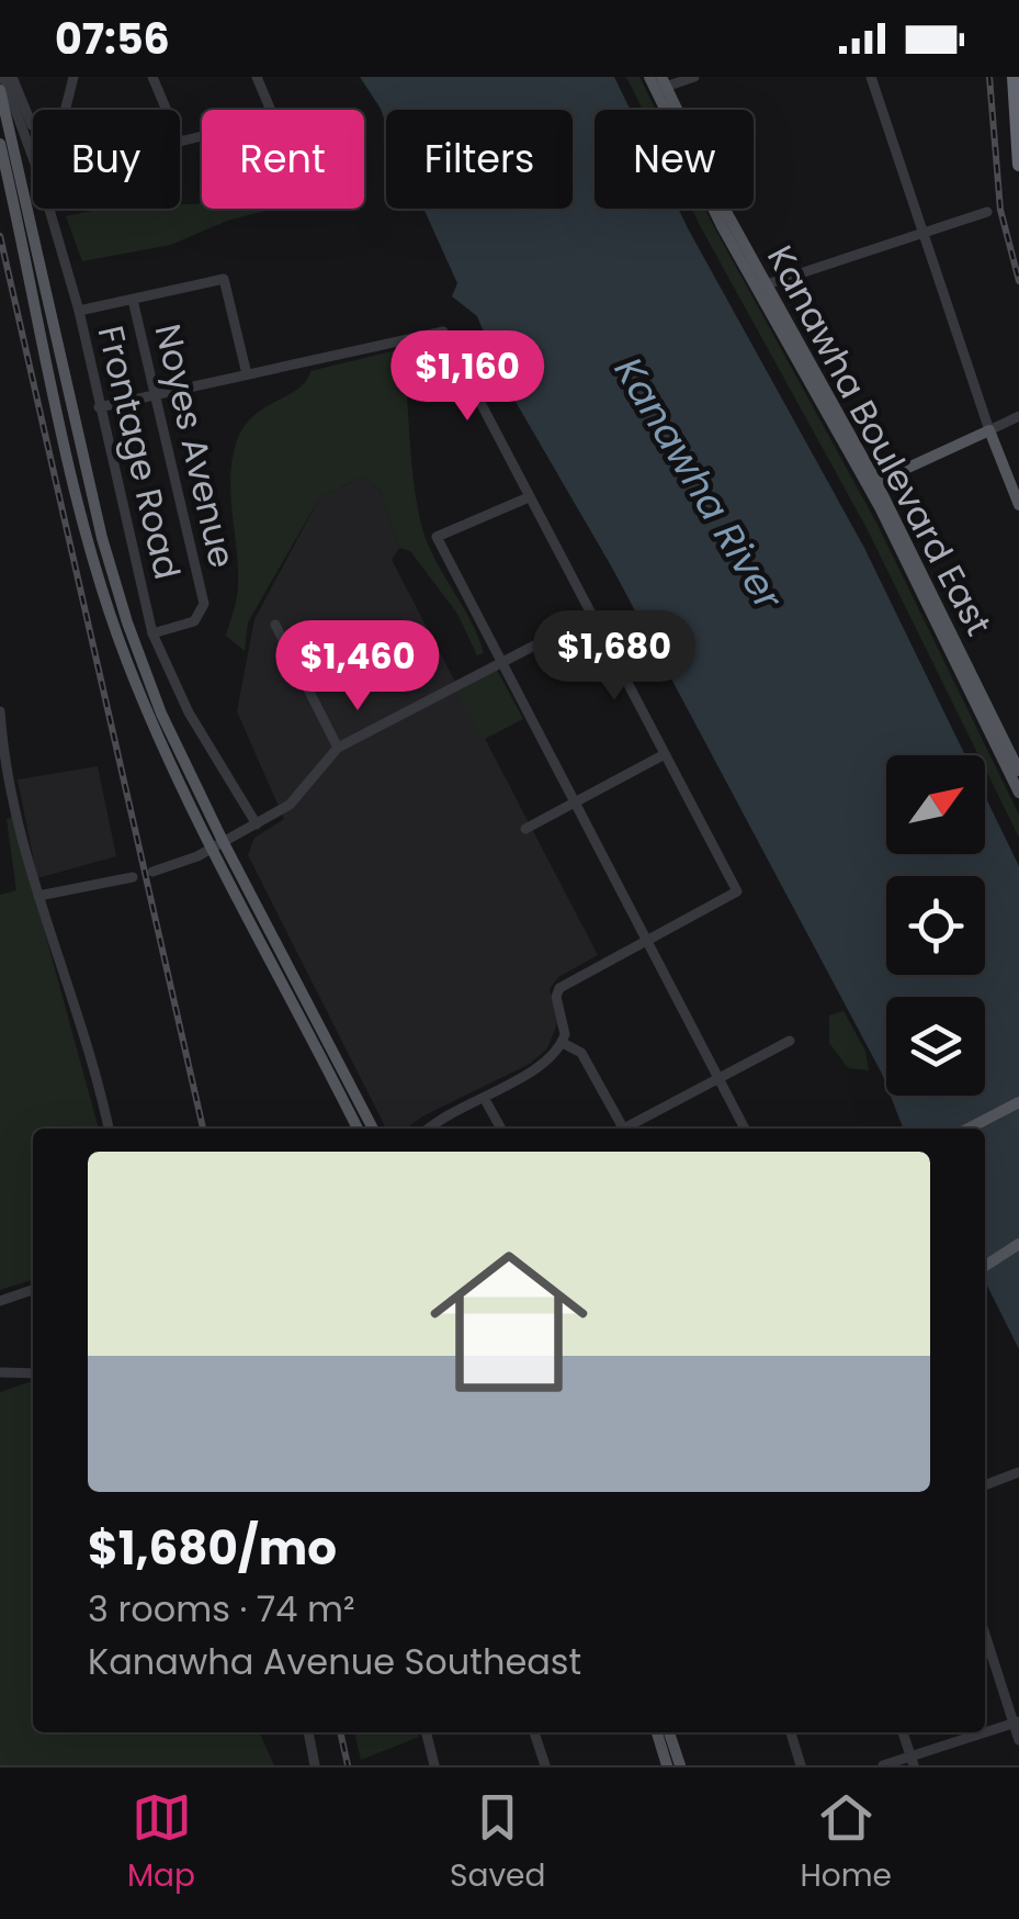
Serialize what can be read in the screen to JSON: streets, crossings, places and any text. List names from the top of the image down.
{
  "streets": {
    "main road": ["Kanawha Boulevard East"],
    "street": ["Noyes Avenue", "Frontage Road"]
  },
  "crossings": [
    ["Noyes Avenue", "Frontage Road"]
  ],
  "water": ["Kanawha River"],
  "north": "top right",
  "page": {
    "status": "07:56",
    "chip": [
      "Buy",
      "Rent",
      "Filters",
      "New"
    ],
    "price": ["$1,160", "$1,680", "$1,460"],
    "list": [
      {
        "name": "$1,680/mo",
        "note": "3 rooms · 74 m² · Kanawha Avenue Southeast"
      }
    ],
    "tabs": ["Map", "Saved", "Home"]
  }
}
